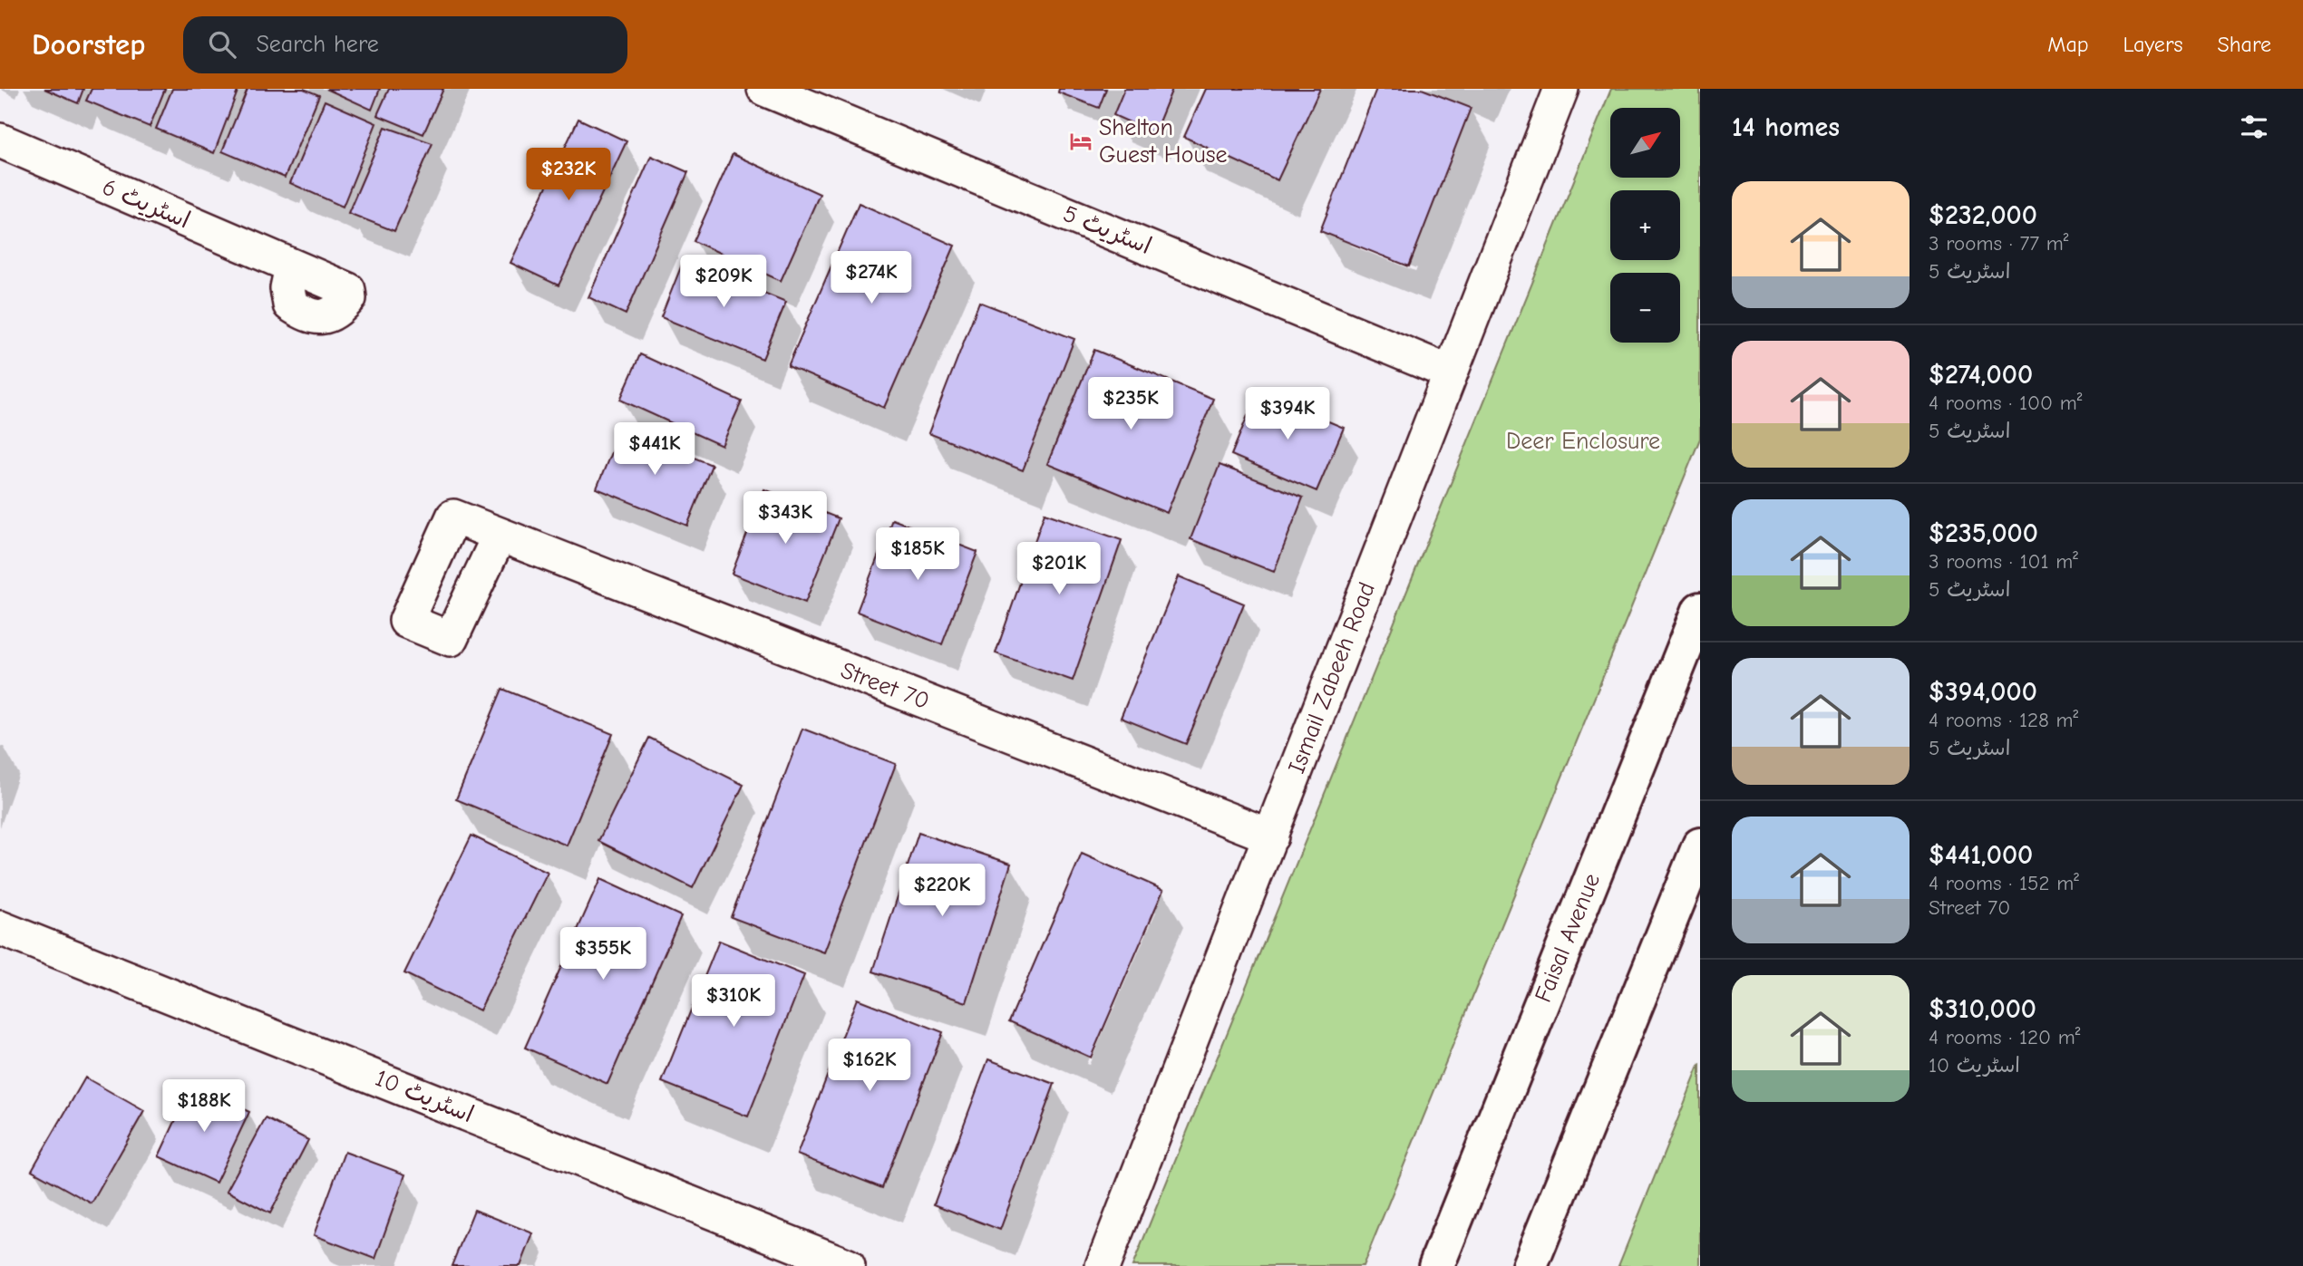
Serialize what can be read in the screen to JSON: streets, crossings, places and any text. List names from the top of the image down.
{
  "streets": {
    "main road": ["Faisal Avenue"],
    "street": [
      "اسٹریٹ 6",
      "اسٹریٹ 5",
      "Ismail Zabeeh Road",
      "Street 70",
      "اسٹریٹ 10"
    ]
  },
  "crossings": [
    ["اسٹریٹ 5", "Ismail Zabeeh Road"],
    ["Ismail Zabeeh Road", "Street 70"]
  ],
  "parks": ["Deer Enclosure"],
  "places": {
    "hotel": ["Shelton Guest House"]
  },
  "north": "top right",
  "page": {
    "header": "Doorstep",
    "search": "Search here",
    "nav": ["Map", "Layers", "Share"],
    "heading": "14 homes",
    "map_buttons": ["+", "−"],
    "price": [
      "$232K",
      "$274K",
      "$209K",
      "$235K",
      "$394K",
      "$441K",
      "$343K",
      "$185K",
      "$201K",
      "$220K",
      "$355K",
      "$310K",
      "$162K",
      "$188K"
    ],
    "list": [
      {
        "name": "$232,000",
        "note": "3 rooms · 77 m² · اسٹریٹ 5"
      },
      {
        "name": "$274,000",
        "note": "4 rooms · 100 m² · اسٹریٹ 5"
      },
      {
        "name": "$235,000",
        "note": "3 rooms · 101 m² · اسٹریٹ 5"
      },
      {
        "name": "$394,000",
        "note": "4 rooms · 128 m² · اسٹریٹ 5"
      },
      {
        "name": "$441,000",
        "note": "4 rooms · 152 m² · Street 70"
      },
      {
        "name": "$310,000",
        "note": "4 rooms · 120 m² · اسٹریٹ 10"
      }
    ]
  }
}
